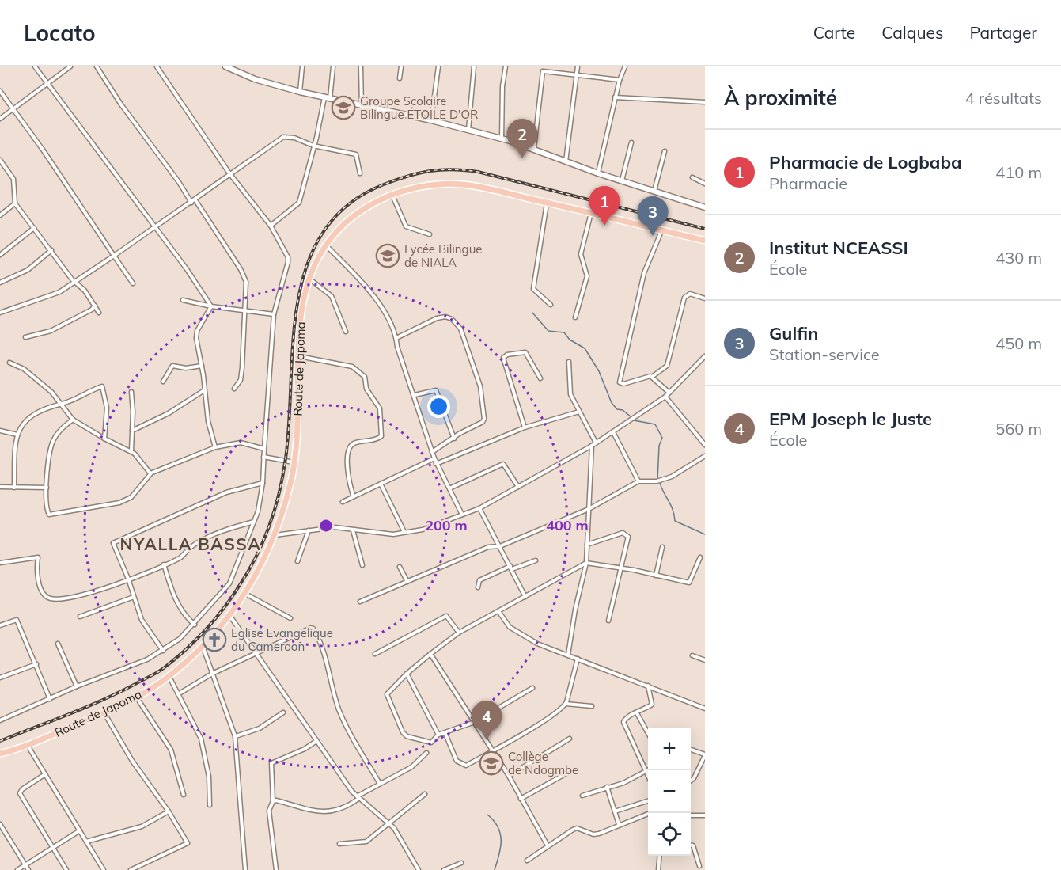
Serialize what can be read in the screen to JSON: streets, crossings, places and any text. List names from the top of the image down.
{
  "streets": {
    "main road": ["Route de Japoma"]
  },
  "districts": ["NYALLA BASSA"],
  "places": {
    "school or university": ["Groupe Scolaire Bilingue ÉTOILE D'OR", "Lycée Bilingue de NIALA", "Collège de Ndogmbe"],
    "church": ["Eglise Evangelique du Cameroon"]
  },
  "page": {
    "header": "Locato",
    "nav": ["Carte", "Calques", "Partager"],
    "heading": ["À proximité", "4 résultats"],
    "pins": [
      "2",
      "1",
      "3",
      "4"
    ],
    "list": [
      {
        "mark": "1",
        "name": "Pharmacie de Logbaba",
        "note": "Pharmacie",
        "value": "410 m"
      },
      {
        "mark": "2",
        "name": "Institut NCEASSI",
        "note": "École",
        "value": "430 m"
      },
      {
        "mark": "3",
        "name": "Gulfin",
        "note": "Station-service",
        "value": "450 m"
      },
      {
        "mark": "4",
        "name": "EPM Joseph le Juste",
        "note": "École",
        "value": "560 m"
      }
    ],
    "map_buttons": ["+", "−"]
  },
  "rings": ["200 m", "400 m"]
}
